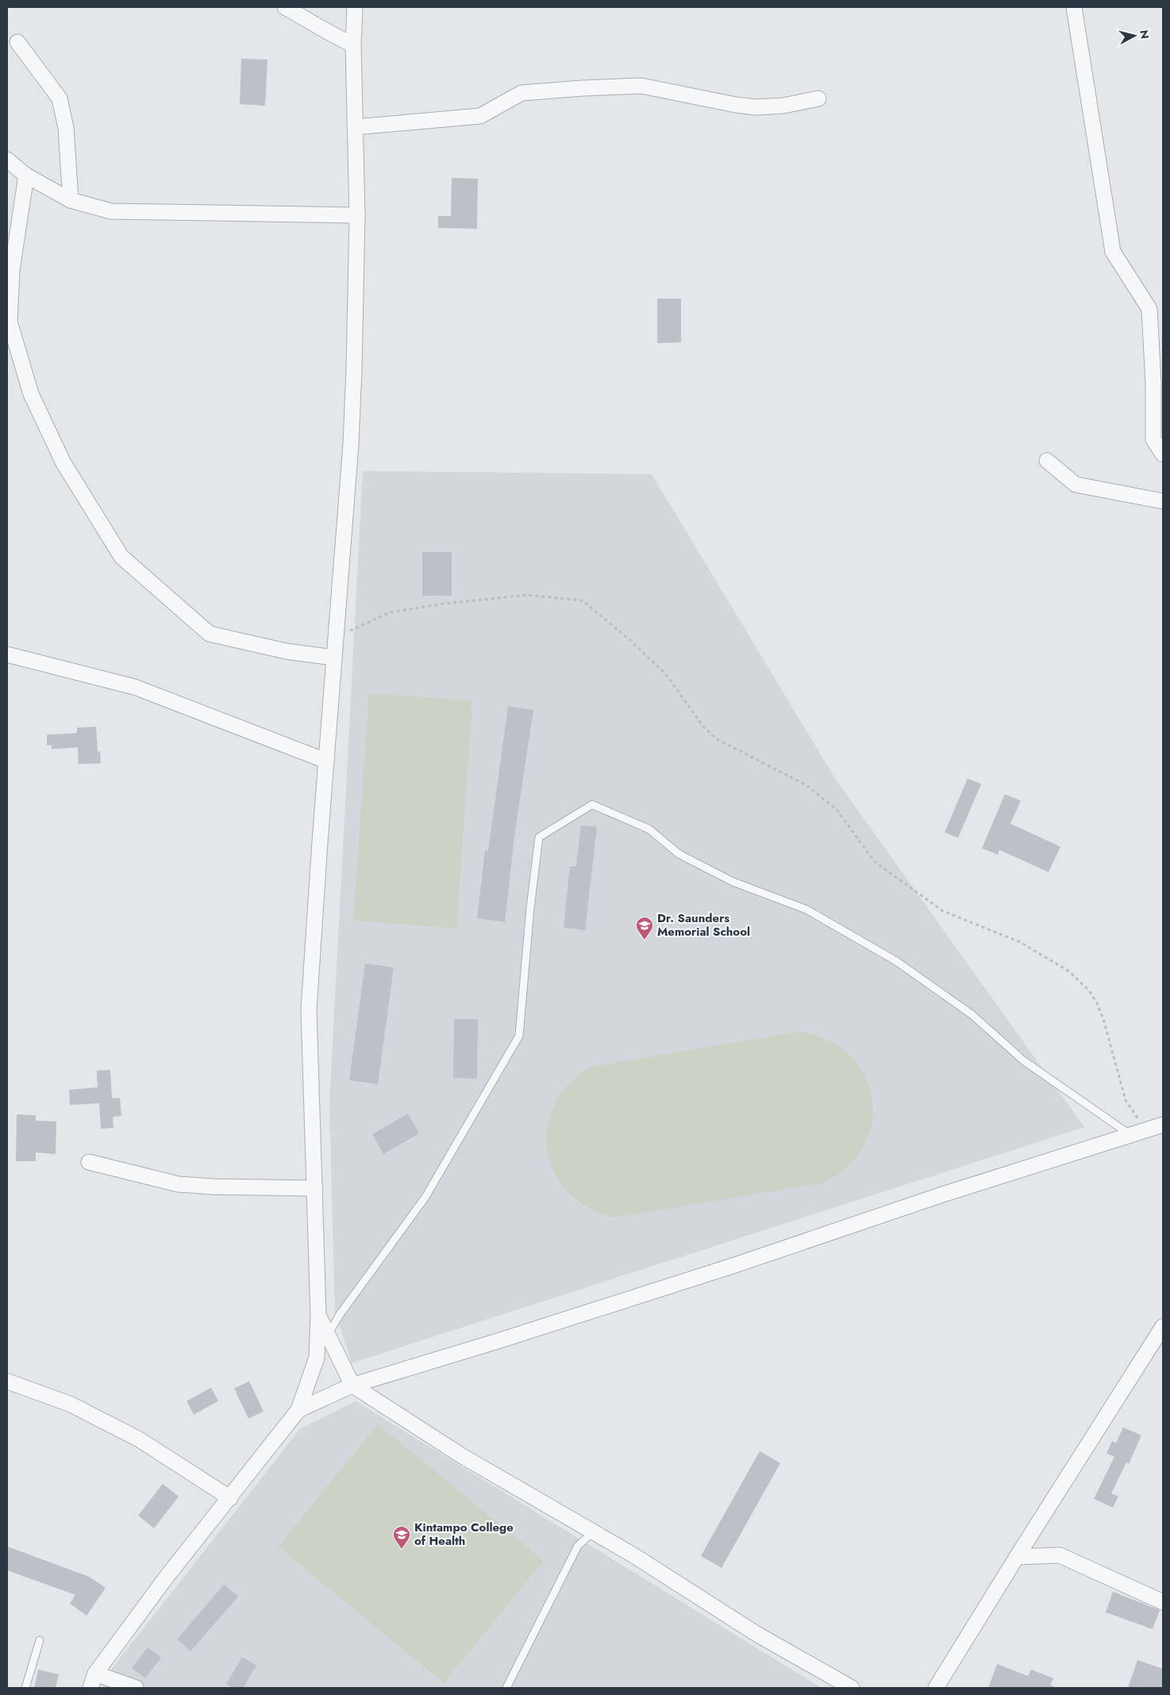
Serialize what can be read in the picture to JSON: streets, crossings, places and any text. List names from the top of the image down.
{
  "places": {
    "school or university": ["Dr. Saunders Memorial School", "Kintampo College of Health"]
  },
  "north": "right"
}
